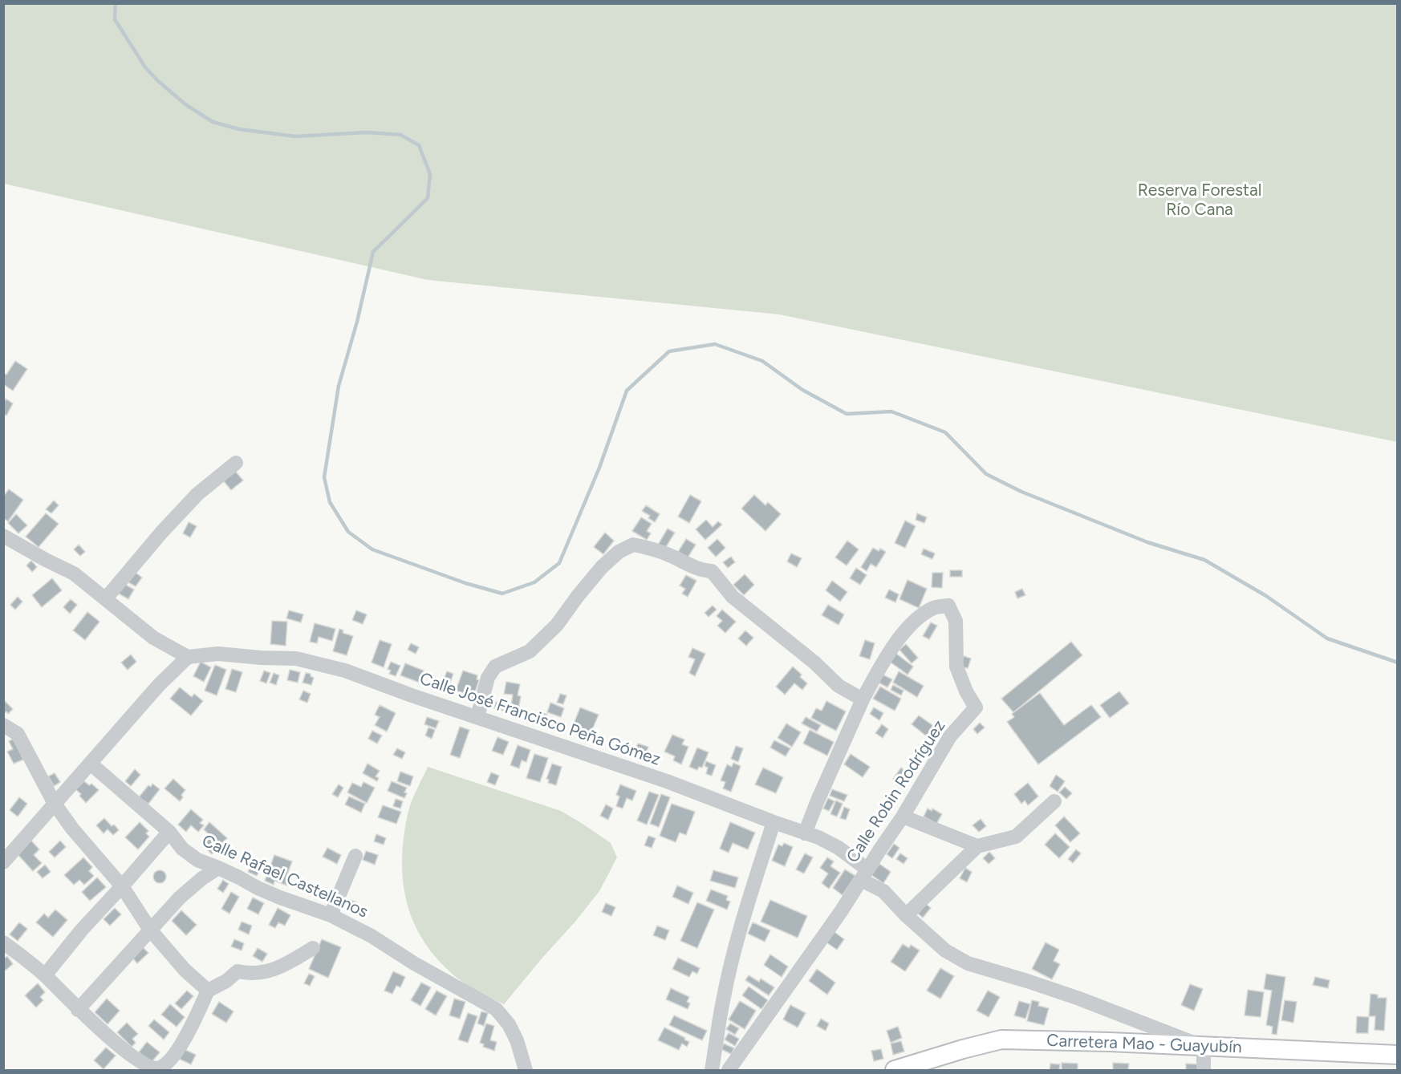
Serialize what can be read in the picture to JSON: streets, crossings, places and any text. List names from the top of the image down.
{
  "streets": {
    "main road": ["Carretera Mao - Guayubín"],
    "street": ["Calle José Francisco Peña Gómez", "Calle Robin Rodríguez", "Calle Rafael Castellanos"]
  },
  "crossings": [
    ["Calle José Francisco Peña Gómez", "Calle Robin Rodríguez"],
    ["Calle José Francisco Peña Gómez", "Carretera Mao - Guayubín"]
  ],
  "parks": ["Reserva Forestal Río Cana"]
}
